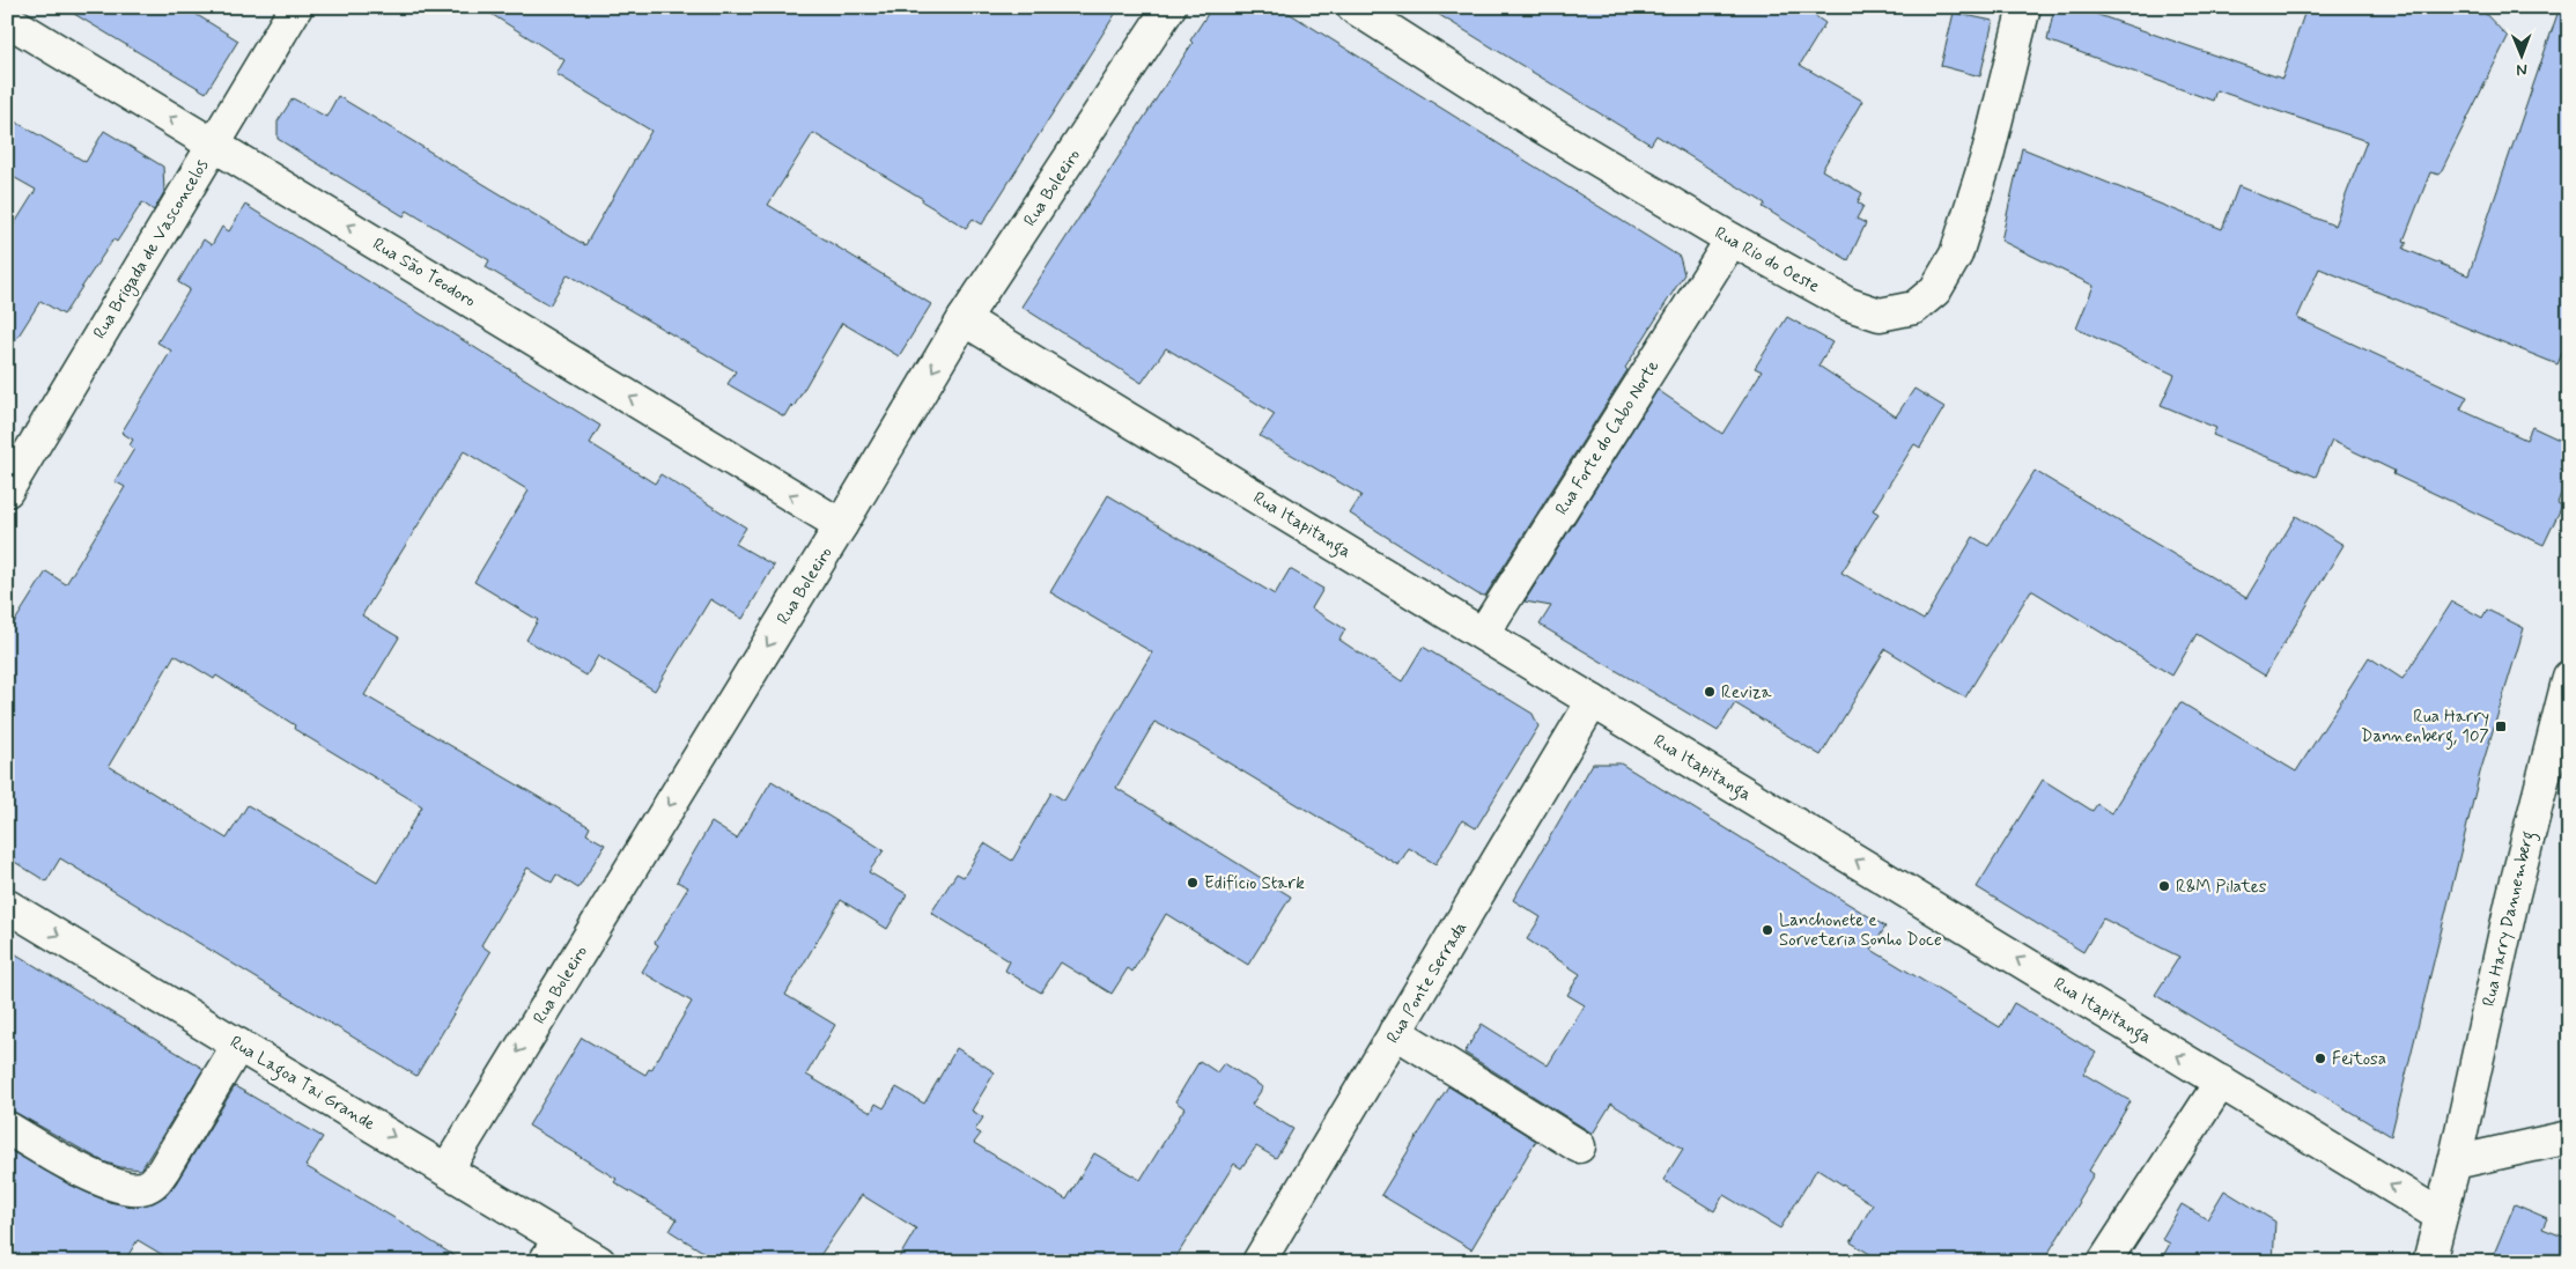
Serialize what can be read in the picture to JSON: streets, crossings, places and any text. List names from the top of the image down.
{
  "streets": {
    "street": [
      "Rua Boleeiro",
      "Rua Brigada de Vasconcelos",
      "Rua Rio do Oeste",
      "Rua São Teodoro",
      "Rua Forte do Cabo Norte",
      "Rua Itapitanga",
      "Rua Harry Dannemberg",
      "Rua Ponte Serrada",
      "Rua Lagoa Tai Grande"
    ]
  },
  "crossings": [
    ["Rua Boleeiro", "Rua São Teodoro"],
    ["Rua Boleeiro", "Rua Itapitanga"],
    ["Rua Boleeiro", "Rua Lagoa Tai Grande"],
    ["Rua Brigada de Vasconcelos", "Rua São Teodoro"],
    ["Rua Rio do Oeste", "Rua Forte do Cabo Norte"],
    ["Rua Forte do Cabo Norte", "Rua Itapitanga"],
    ["Rua Itapitanga", "Rua Harry Dannemberg"],
    ["Rua Itapitanga", "Rua Ponte Serrada"]
  ],
  "one_way": [
    "Rua Boleeiro",
    "Rua São Teodoro",
    "Rua Itapitanga",
    "Rua Lagoa Tai Grande"
  ],
  "places": {
    "other": [
      "Reviza",
      "Edifício Stark",
      "R&M Pilates",
      "Lanchonete e Sorveteria Sonho Doce",
      "Feitosa"
    ],
    "transit": ["Rua Harry Dannenberg, 107"]
  },
  "north": "bottom"
}
